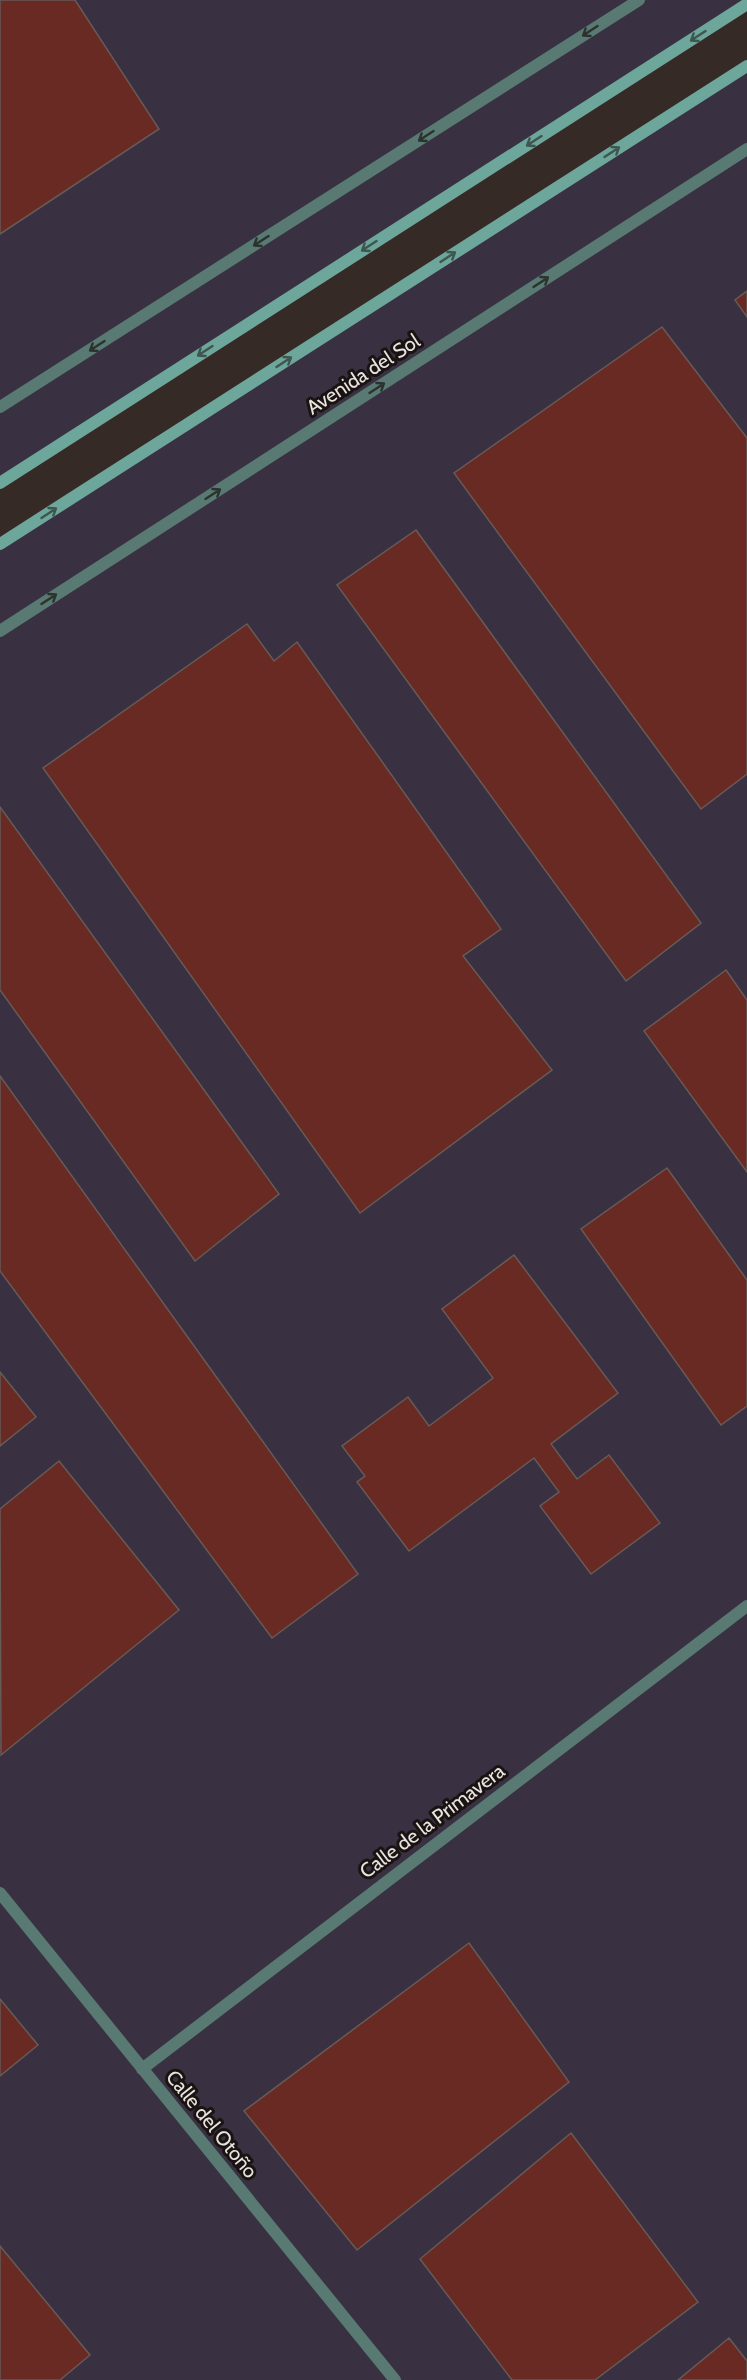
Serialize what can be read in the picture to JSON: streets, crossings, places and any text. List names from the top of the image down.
{
  "streets": {
    "street": ["Avenida del Sol", "Calle de la Primavera", "Calle del Otoño"]
  },
  "crossings": [
    ["Calle de la Primavera", "Calle del Otoño"]
  ],
  "one_way": ["Avenida del Sol"]
}
